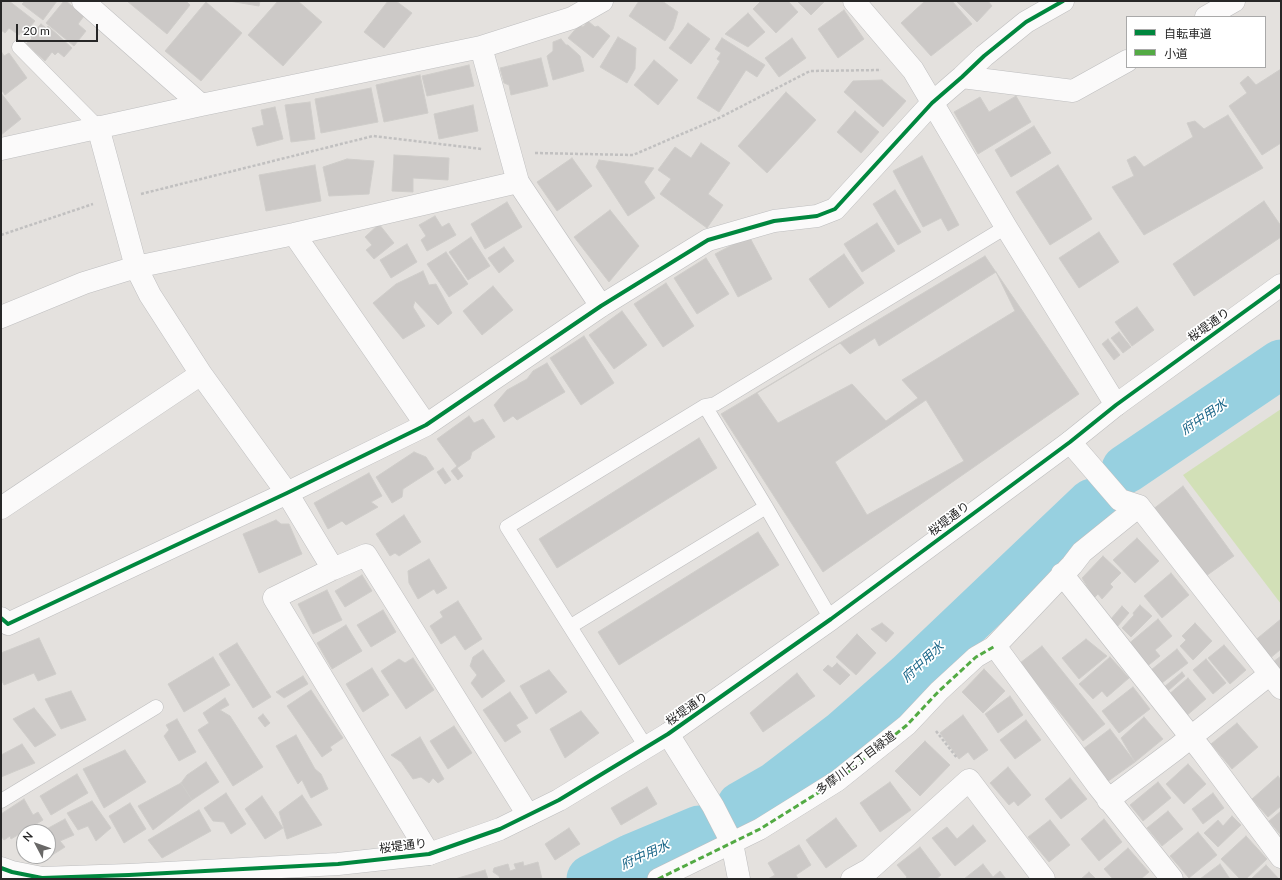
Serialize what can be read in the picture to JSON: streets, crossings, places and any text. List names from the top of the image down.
{
  "streets": {
    "street": ["桜堤通り", "多摩川七丁目緑道"]
  },
  "water": ["府中用水"],
  "legend": ["自転車道", "小道"],
  "scale_bar": "20 m",
  "north": "top left"
}
